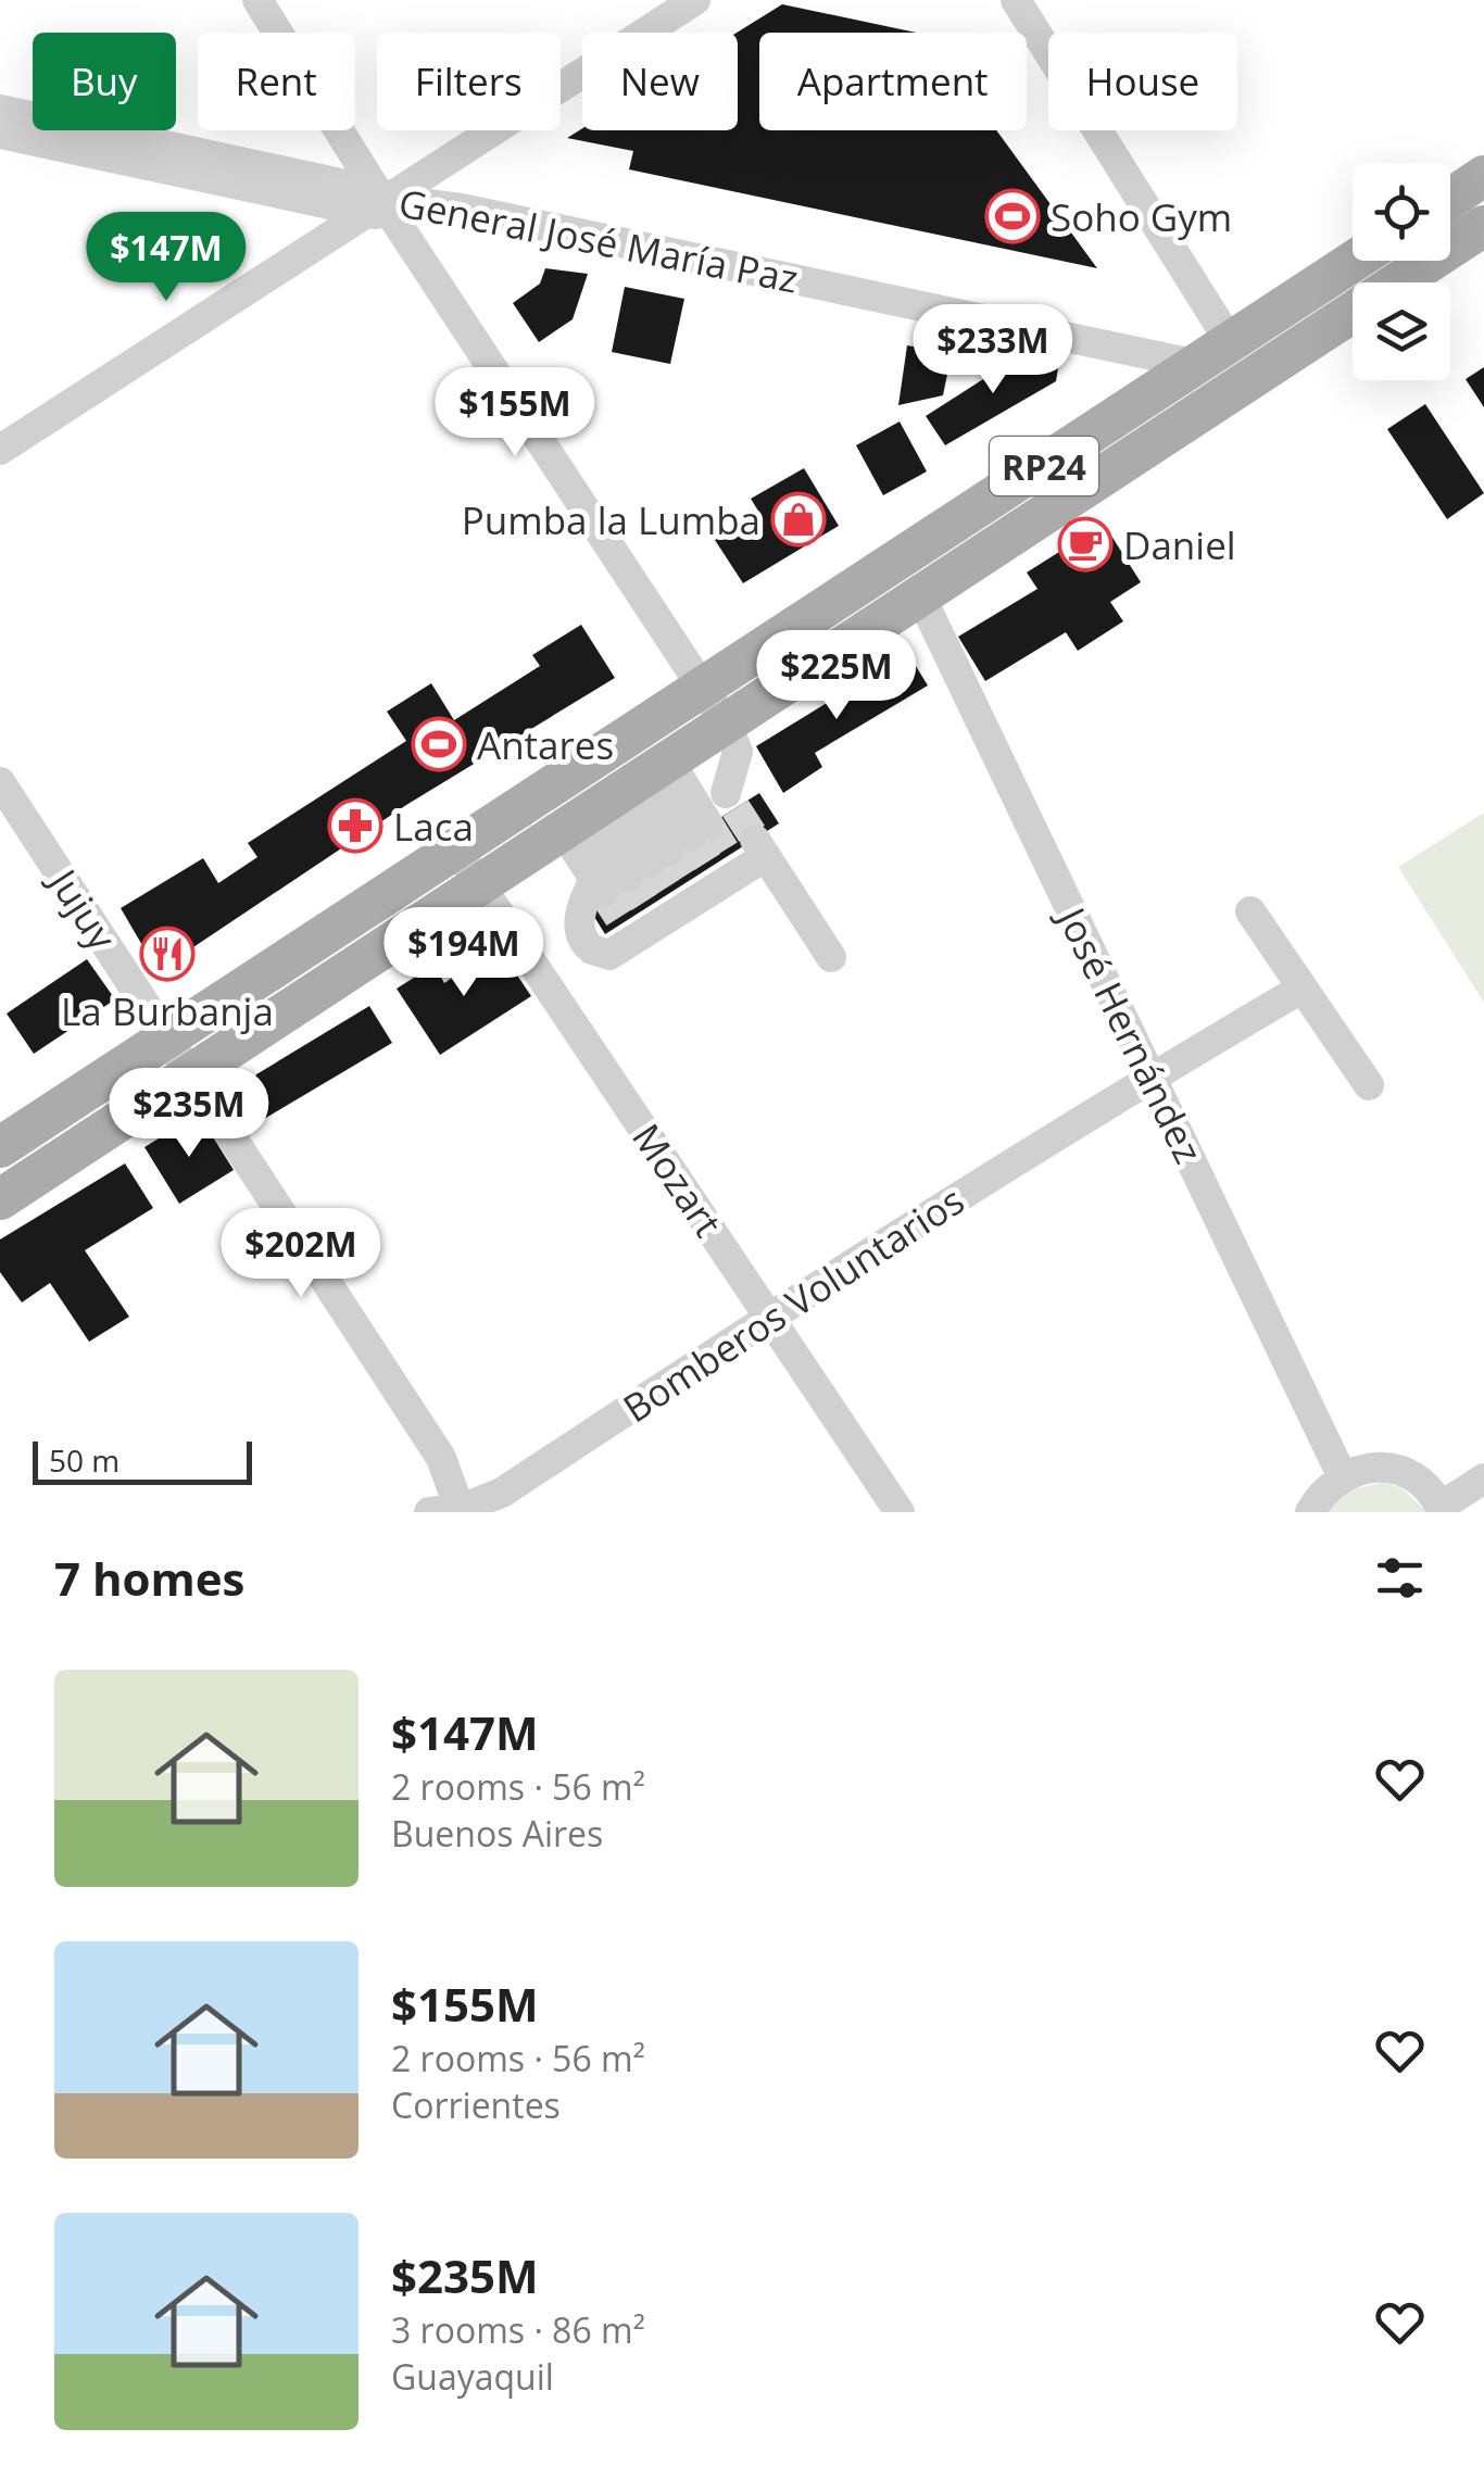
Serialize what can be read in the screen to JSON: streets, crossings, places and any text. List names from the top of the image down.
{
  "streets": {
    "main road": ["RP24"],
    "street": [
      "General José María Paz",
      "Jujuy",
      "José Hernández",
      "Mozart",
      "Bomberos Voluntarios"
    ]
  },
  "crossings": [
    ["General José María Paz", "RP24"],
    ["RP24", "Jujuy"],
    ["RP24", "José Hernández"],
    ["RP24", "Mozart"],
    ["Jujuy", "Bomberos Voluntarios"],
    ["José Hernández", "Bomberos Voluntarios"],
    ["Mozart", "Bomberos Voluntarios"]
  ],
  "places": {
    "sports": ["Soho Gym", "Antares"],
    "shop": ["Pumba la Lumba"],
    "cafe": ["Daniel"],
    "pharmacy": ["Laca"],
    "restaurant": ["La Burbanja"]
  },
  "scale_bar": "50 m",
  "page": {
    "chip": [
      "Buy",
      "Rent",
      "Filters",
      "New",
      "Apartment",
      "House"
    ],
    "price": [
      "$147M",
      "$233M",
      "$155M",
      "$225M",
      "$194M",
      "$235M",
      "$202M"
    ],
    "scale": "50 m",
    "heading": "7 homes",
    "list": [
      {
        "name": "$147M",
        "note": "2 rooms · 56 m² · Buenos Aires"
      },
      {
        "name": "$155M",
        "note": "2 rooms · 56 m² · Corrientes"
      },
      {
        "name": "$235M",
        "note": "3 rooms · 86 m² · Guayaquil"
      }
    ]
  }
}
